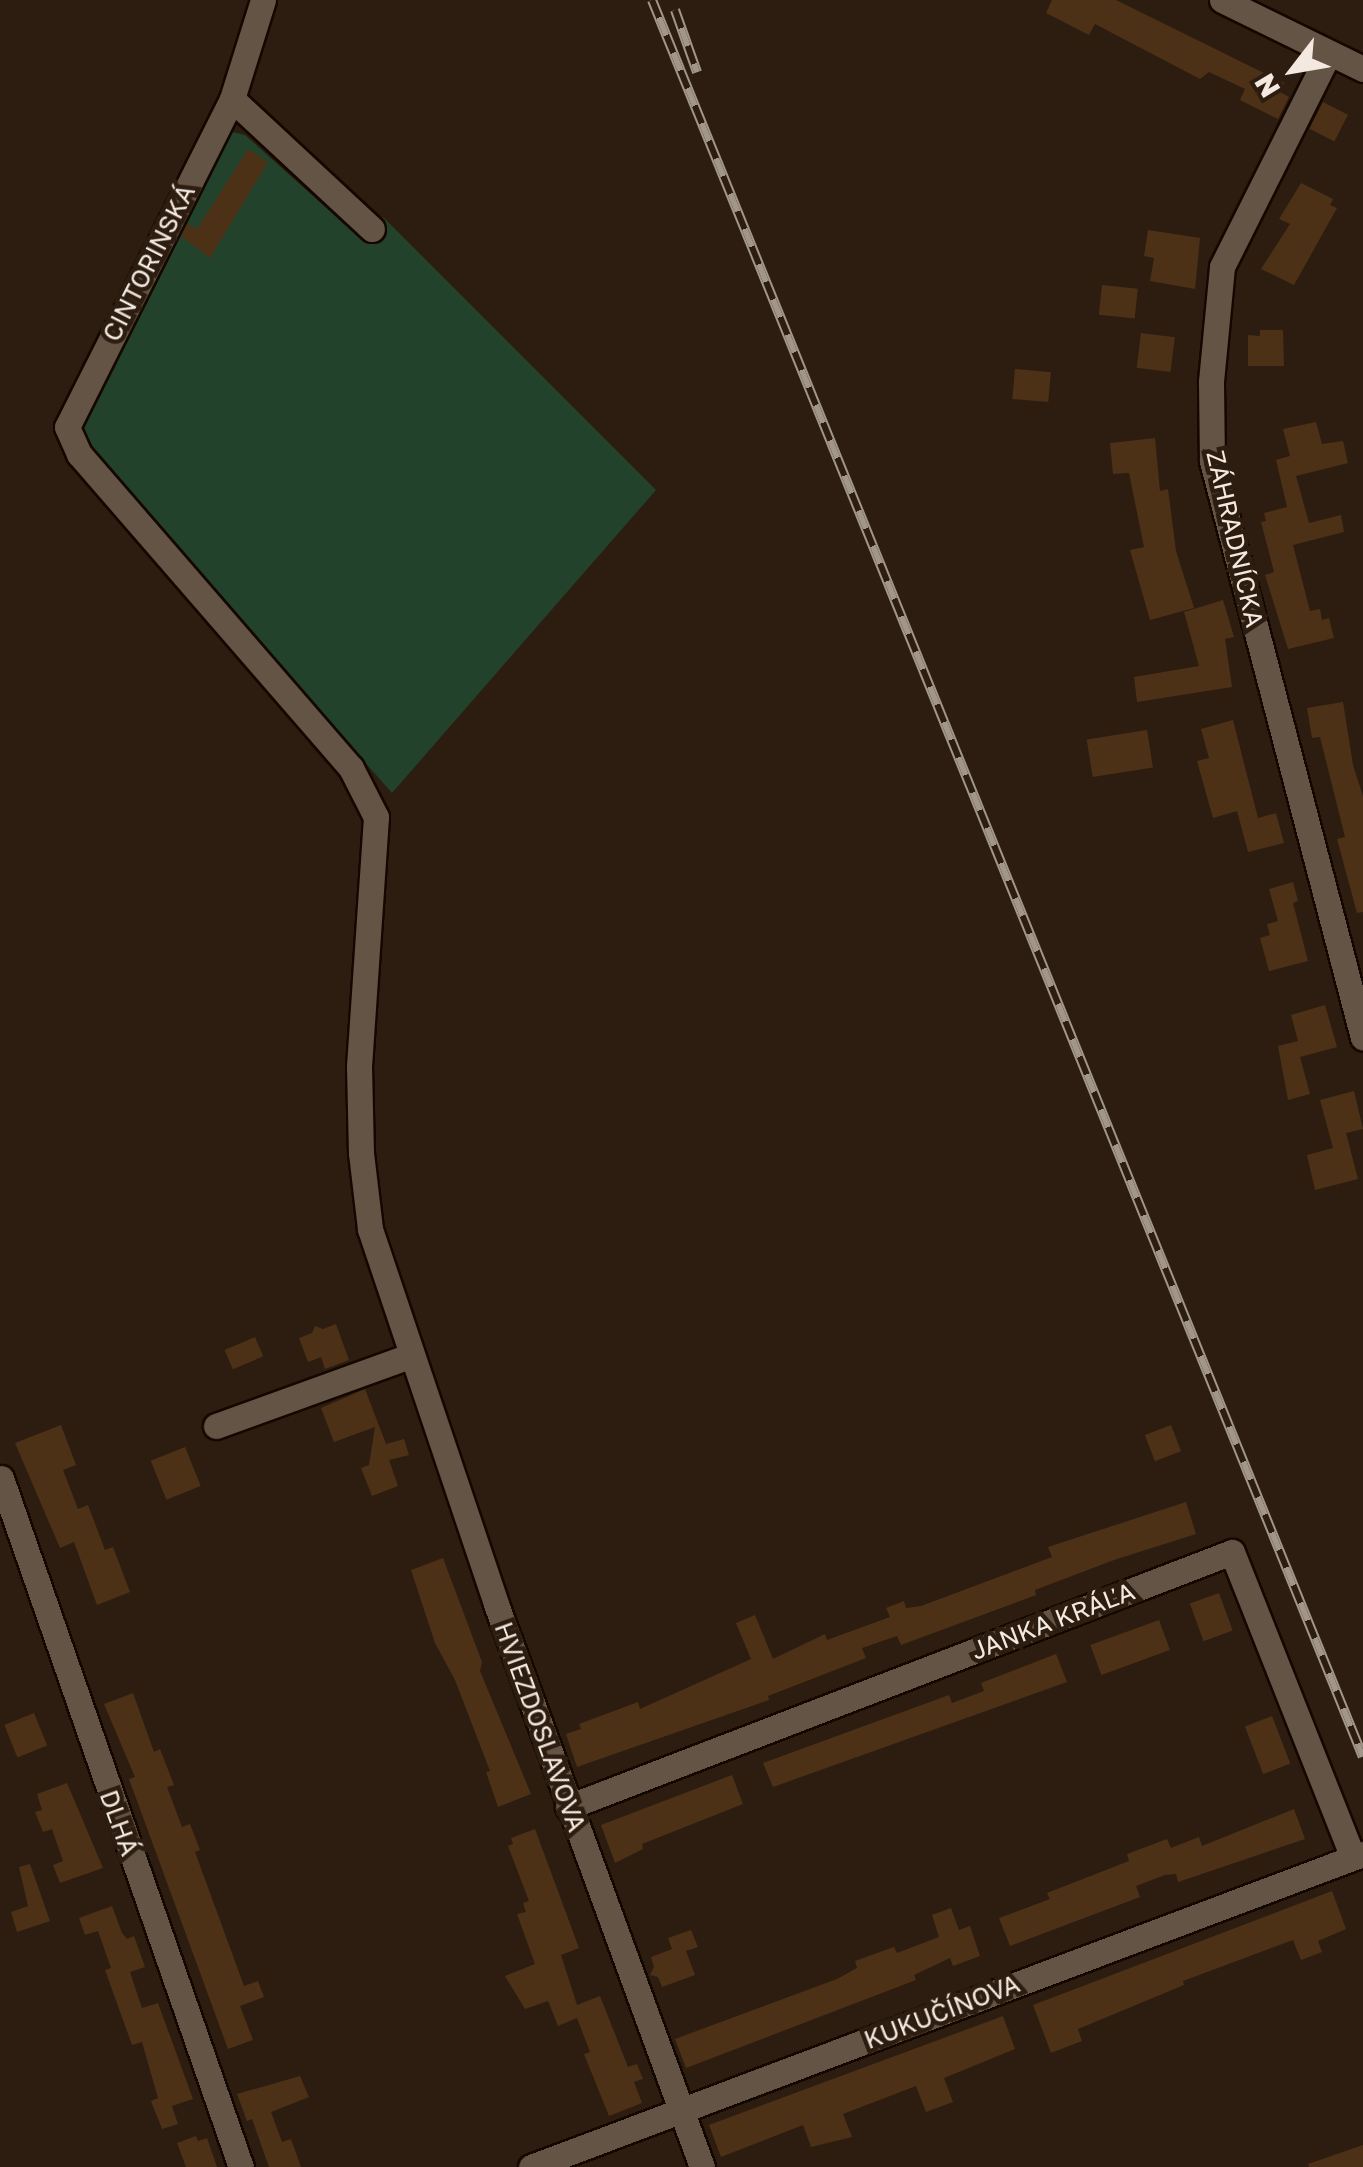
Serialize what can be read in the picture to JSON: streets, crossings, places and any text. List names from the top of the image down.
{
  "streets": {
    "street": [
      "CINTORINSKÁ",
      "ZÁHRADNÍCKA",
      "JANKA KRÁĽA",
      "HVIEZDOSLAVOVA",
      "DLHÁ",
      "KUKUČÍNOVA"
    ]
  },
  "crossings": [
    ["CINTORINSKÁ", "HVIEZDOSLAVOVA"],
    ["JANKA KRÁĽA", "HVIEZDOSLAVOVA"],
    ["JANKA KRÁĽA", "KUKUČÍNOVA"],
    ["HVIEZDOSLAVOVA", "KUKUČÍNOVA"]
  ],
  "north": "bottom left"
}
